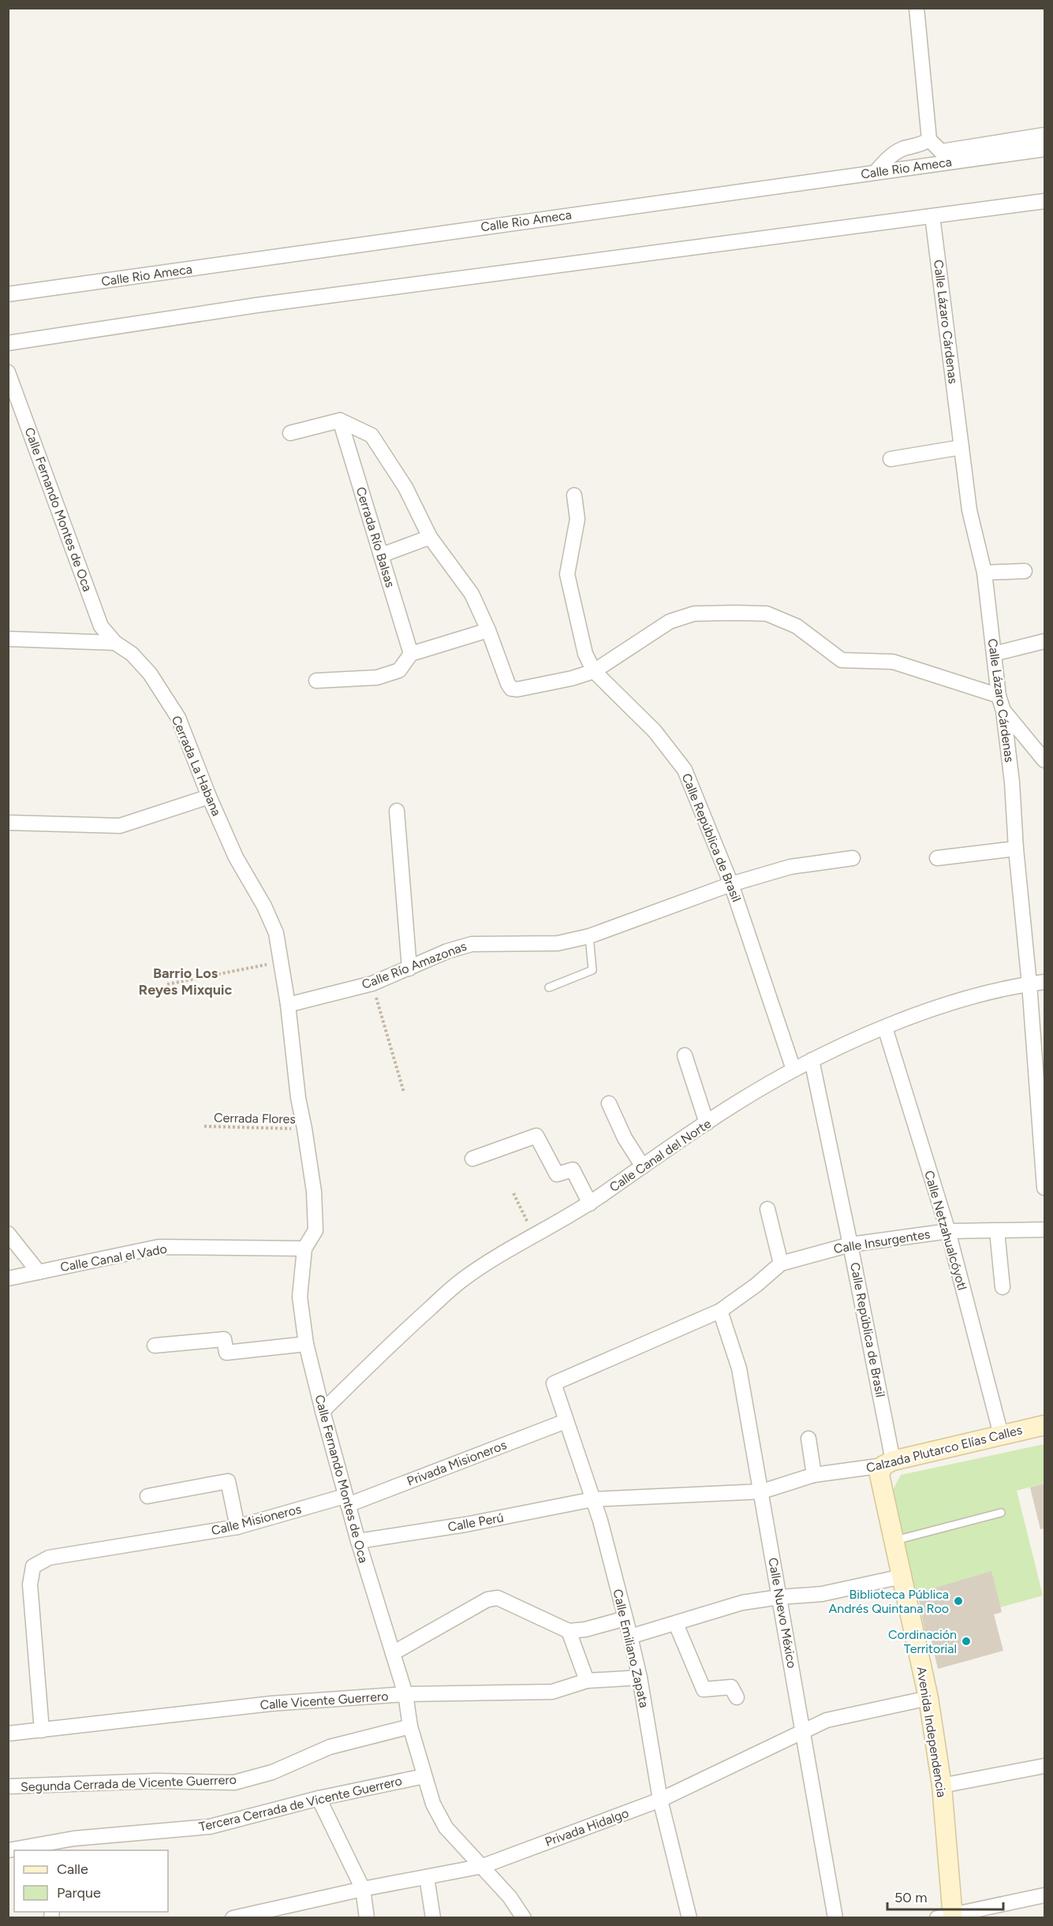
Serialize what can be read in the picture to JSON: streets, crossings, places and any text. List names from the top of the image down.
{
  "streets": {
    "main road": ["Calzada Plutarco Elías Calles", "Avenida Independencia"],
    "street": [
      "Calle Rio Ameca",
      "Calle Lázaro Cárdenas",
      "Calle Fernando Montes de Oca",
      "Cerrada Río Balsas",
      "Cerrada La Habana",
      "Calle República de Brasil",
      "Calle Río Amazonas",
      "Calle Canal del Norte",
      "Calle Netzahualcóyotl",
      "Calle Insurgentes",
      "Calle Canal el Vado",
      "Privada Misioneros",
      "Calle Misioneros",
      "Calle Perú",
      "Calle Nuevo México",
      "Calle Emiliano Zapata",
      "Calle Vicente Guerrero",
      "Segunda Cerrada de Vicente Guerrero",
      "Tercera Cerrada de Vicente Guerrero",
      "Privada Hidalgo"
    ],
    "path": ["Cerrada Flores"]
  },
  "crossings": [
    ["Calle Lázaro Cárdenas", "Calle Canal del Norte"],
    ["Calle Fernando Montes de Oca", "Cerrada La Habana"],
    ["Calle Fernando Montes de Oca", "Calle Río Amazonas"],
    ["Calle Fernando Montes de Oca", "Cerrada Flores"],
    ["Calle Fernando Montes de Oca", "Calle Canal del Norte"],
    ["Calle Fernando Montes de Oca", "Calle Canal el Vado"],
    ["Calle Fernando Montes de Oca", "Privada Misioneros"],
    ["Calle Fernando Montes de Oca", "Calle Misioneros"],
    ["Calle Fernando Montes de Oca", "Calle Perú"],
    ["Calle Fernando Montes de Oca", "Calle Vicente Guerrero"],
    ["Calle Fernando Montes de Oca", "Segunda Cerrada de Vicente Guerrero"],
    ["Calle Fernando Montes de Oca", "Tercera Cerrada de Vicente Guerrero"],
    ["Calle Fernando Montes de Oca", "Privada Hidalgo"],
    ["Cerrada La Habana", "Calle Río Amazonas"],
    ["Calle República de Brasil", "Calle Río Amazonas"],
    ["Calle República de Brasil", "Calle Canal del Norte"],
    ["Calle República de Brasil", "Calle Insurgentes"],
    ["Calle República de Brasil", "Calzada Plutarco Elías Calles"],
    ["Calle República de Brasil", "Avenida Independencia"],
    ["Calle Canal del Norte", "Calle Netzahualcóyotl"],
    ["Calle Netzahualcóyotl", "Calle Insurgentes"],
    ["Calle Netzahualcóyotl", "Calzada Plutarco Elías Calles"],
    ["Calle Insurgentes", "Calle Nuevo México"],
    ["Calle Insurgentes", "Calle Emiliano Zapata"],
    ["Calzada Plutarco Elías Calles", "Calle Perú"],
    ["Calzada Plutarco Elías Calles", "Calle Nuevo México"],
    ["Calzada Plutarco Elías Calles", "Avenida Independencia"],
    ["Privada Misioneros", "Calle Misioneros"],
    ["Privada Misioneros", "Calle Emiliano Zapata"],
    ["Calle Misioneros", "Calle Vicente Guerrero"],
    ["Calle Perú", "Calle Nuevo México"],
    ["Calle Perú", "Calle Emiliano Zapata"],
    ["Calle Nuevo México", "Privada Hidalgo"],
    ["Calle Emiliano Zapata", "Calle Vicente Guerrero"],
    ["Calle Emiliano Zapata", "Privada Hidalgo"],
    ["Avenida Independencia", "Privada Hidalgo"]
  ],
  "districts": ["Barrio Los Reyes Mixquic"],
  "places": ["Biblioteca Pública Andrés Quintana Roo", "Cordinación Territorial"],
  "legend": ["Calle", "Parque"],
  "scale_bar": "50 m"
}
